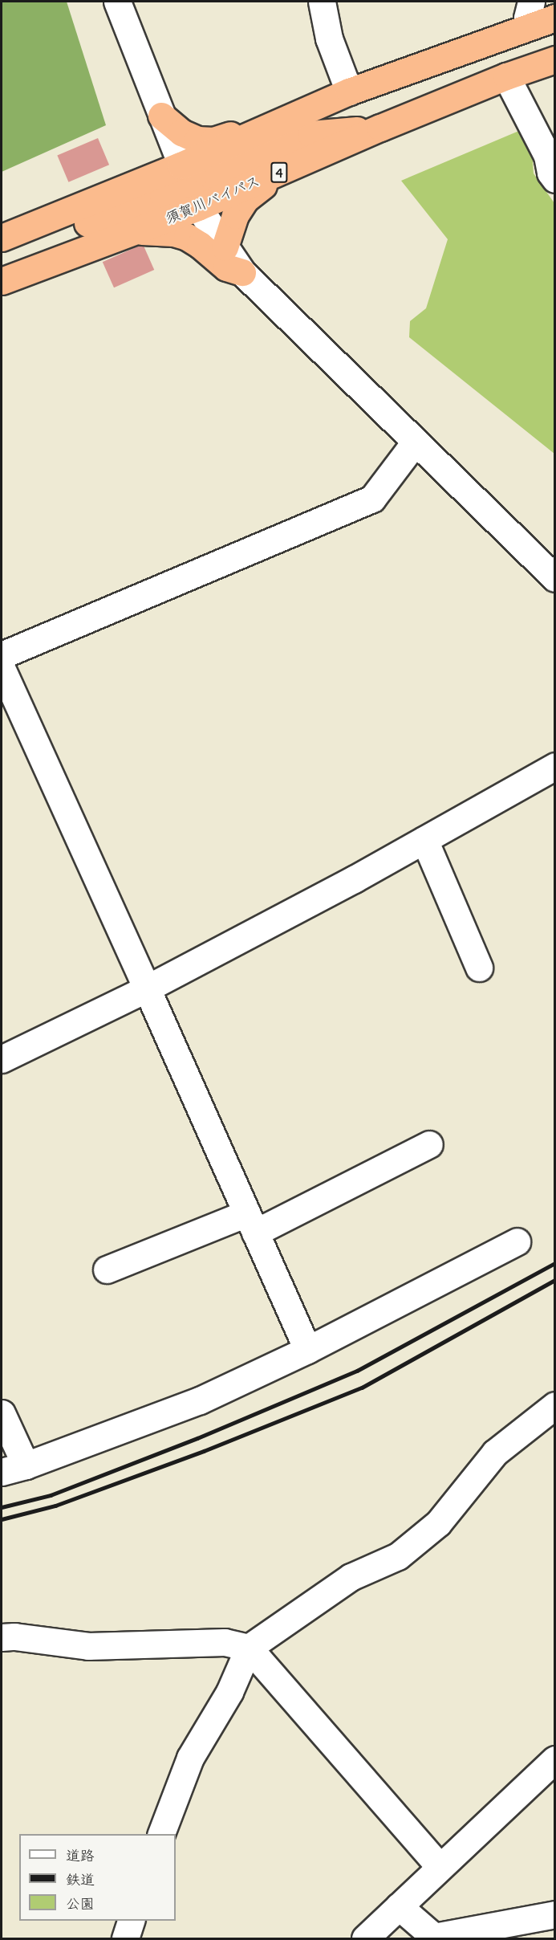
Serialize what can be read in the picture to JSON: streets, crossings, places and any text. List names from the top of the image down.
{
  "streets": {
    "highway": ["4", "須賀川バイパス"]
  },
  "legend": ["道路", "鉄道", "公園"]
}
